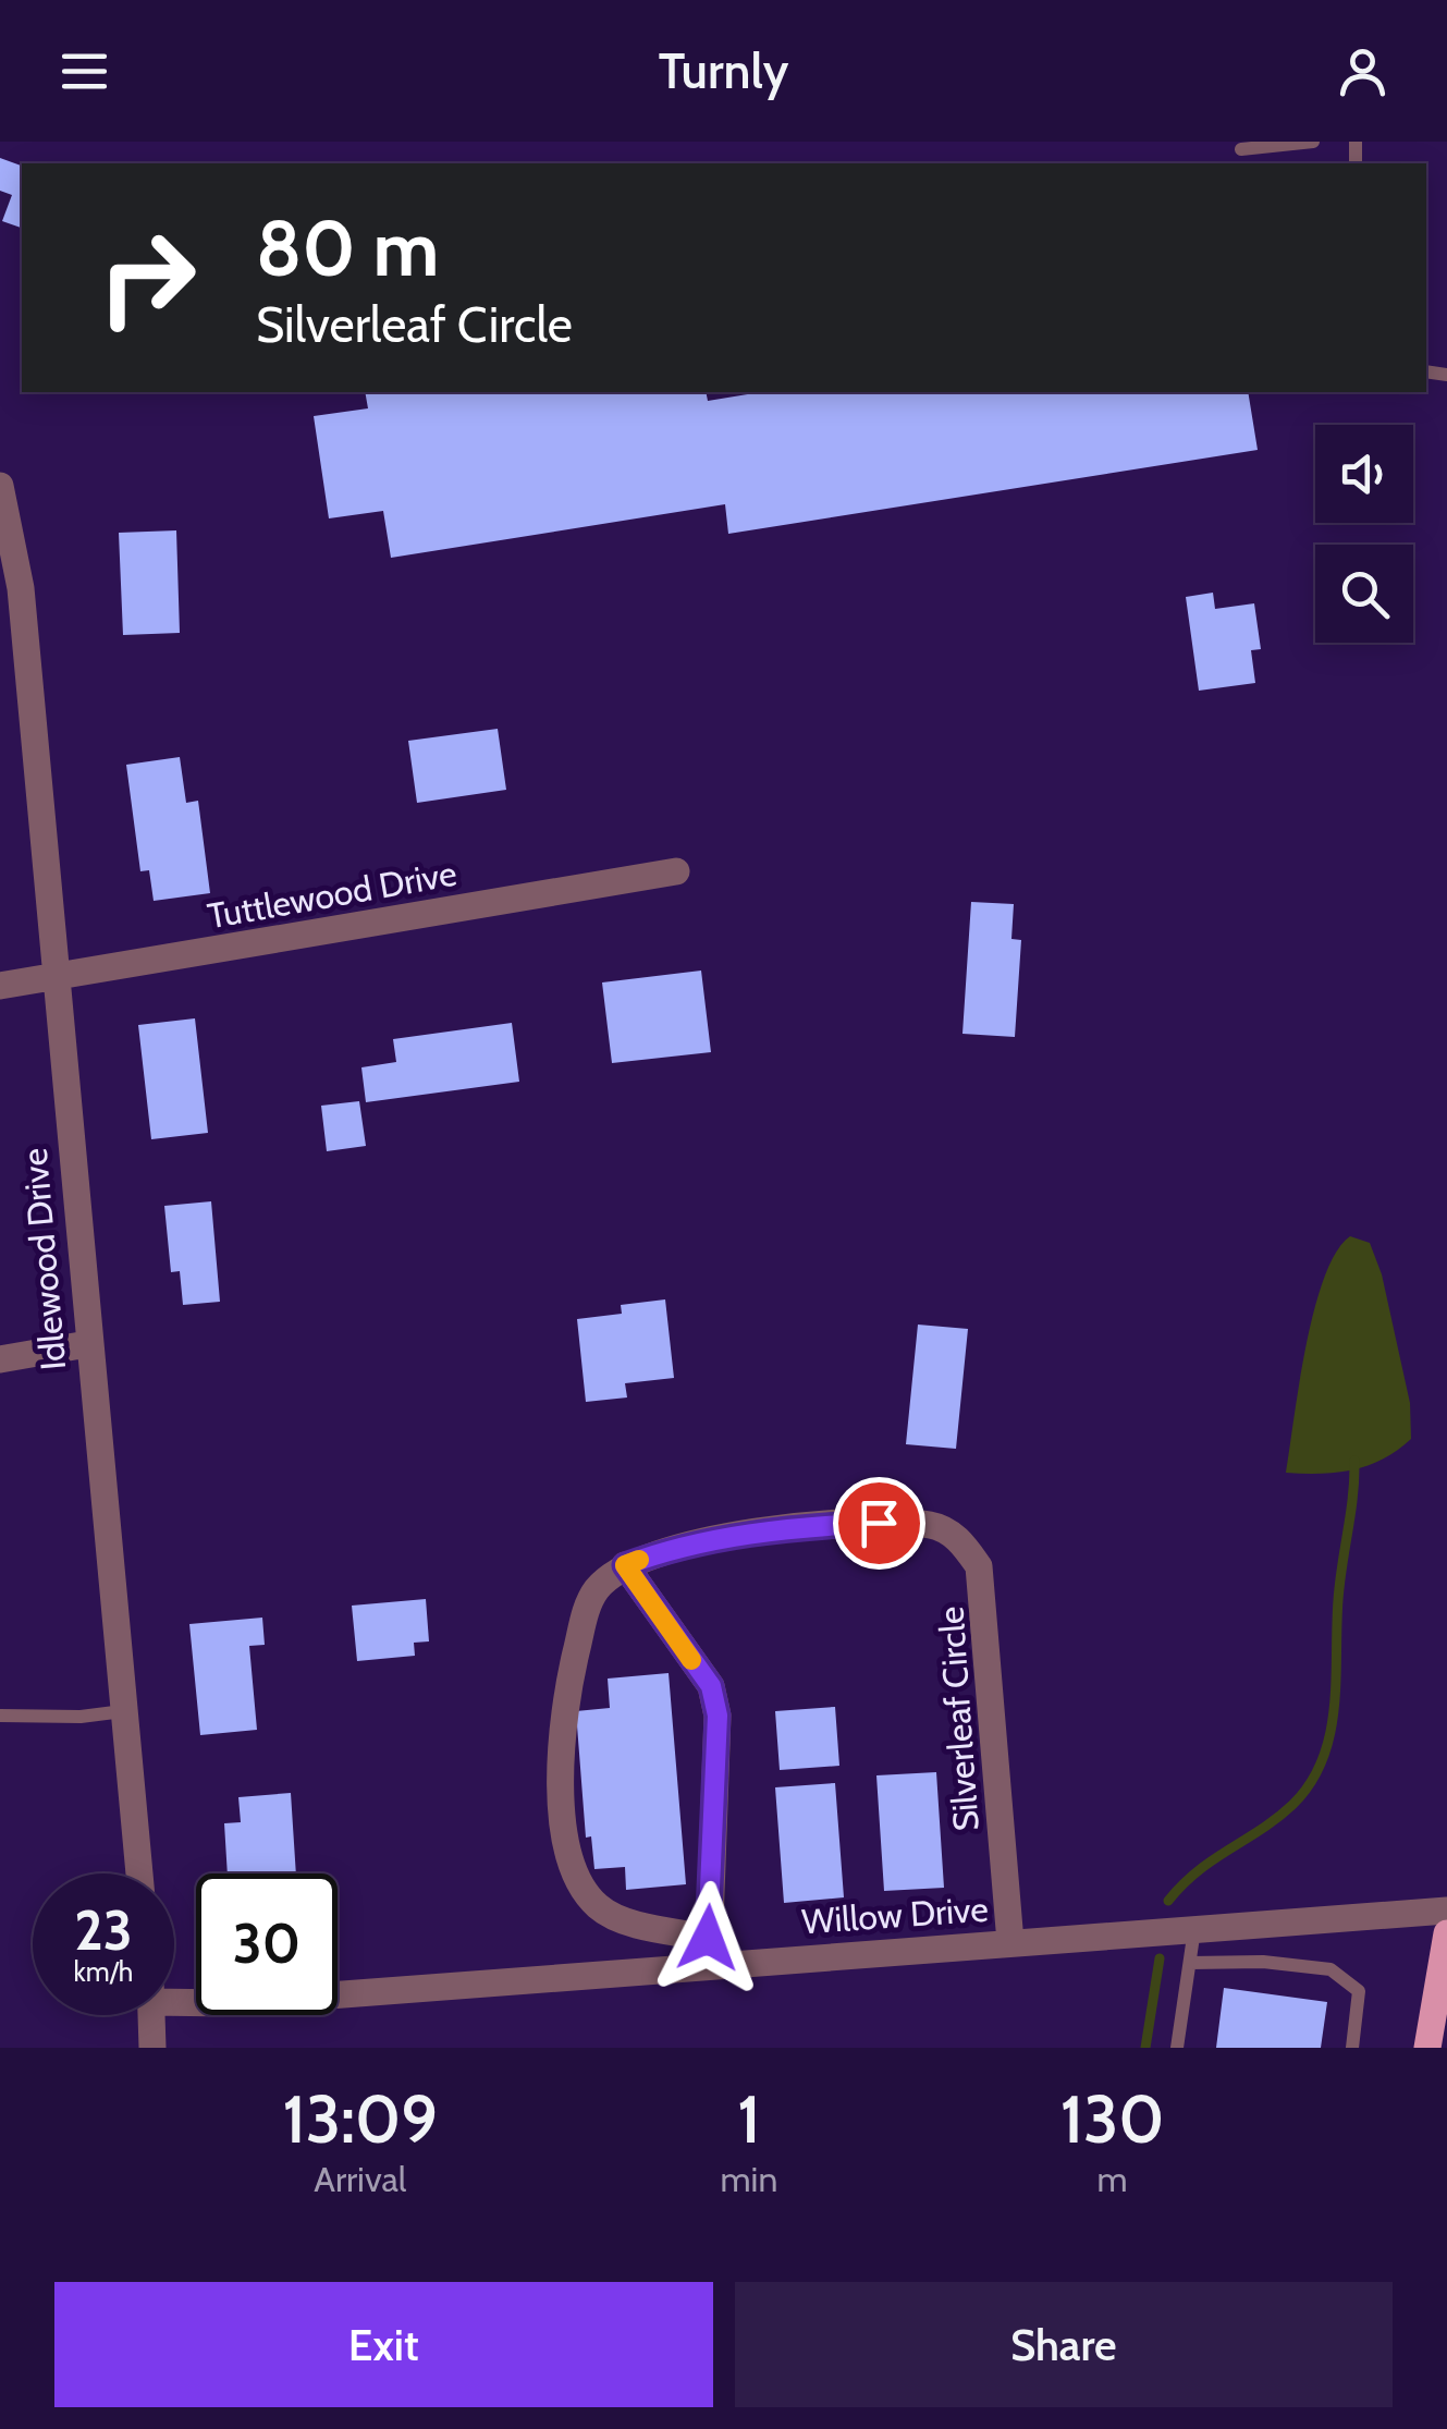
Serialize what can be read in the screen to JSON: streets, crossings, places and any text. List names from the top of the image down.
{
  "streets": {
    "street": [
      "Tuttlewood Drive",
      "Idlewood Drive",
      "Silverleaf Circle",
      "Willow Drive"
    ]
  },
  "crossings": [
    ["Tuttlewood Drive", "Idlewood Drive"],
    ["Silverleaf Circle", "Willow Drive"]
  ],
  "page": {
    "header": "Turnly",
    "turn": ["80 m", "Silverleaf Circle"],
    "speed": "23 km/h",
    "limit": "30",
    "eta": [
      "13:09",
      "Arrival",
      "1",
      "min",
      "130",
      "m"
    ],
    "buttons": ["Exit", "Share"]
  }
}
